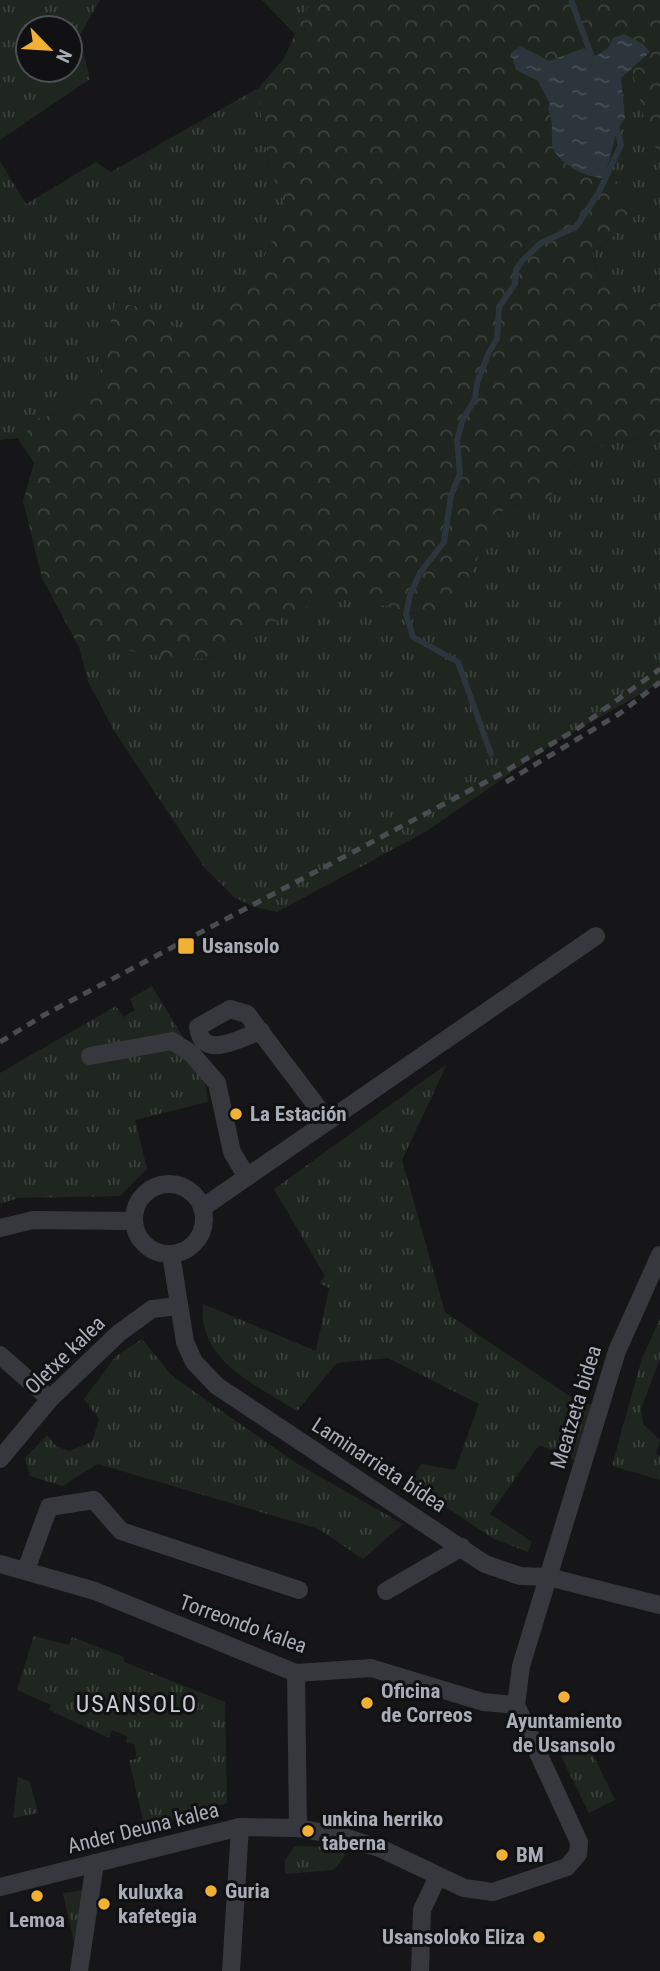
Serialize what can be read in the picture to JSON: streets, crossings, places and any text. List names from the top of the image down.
{
  "streets": {
    "street": [
      "Oletxe kalea",
      "Meatzeta bidea",
      "Laminarrieta bidea",
      "Torreondo kalea",
      "Ander Deuna kalea"
    ]
  },
  "crossings": [
    ["Oletxe kalea", "Laminarrieta bidea"],
    ["Meatzeta bidea", "Laminarrieta bidea"],
    ["Torreondo kalea", "Ander Deuna kalea"]
  ],
  "districts": ["USANSOLO"],
  "places": {
    "transit": ["Usansolo"],
    "other": [
      "La Estación",
      "Ayuntamiento de Usansolo",
      "Oficina de Correos",
      "unkina herriko taberna",
      "BM",
      "Guria",
      "Lemoa",
      "kuluxka kafetegia",
      "Usansoloko Eliza"
    ]
  },
  "north": "bottom right"
}
